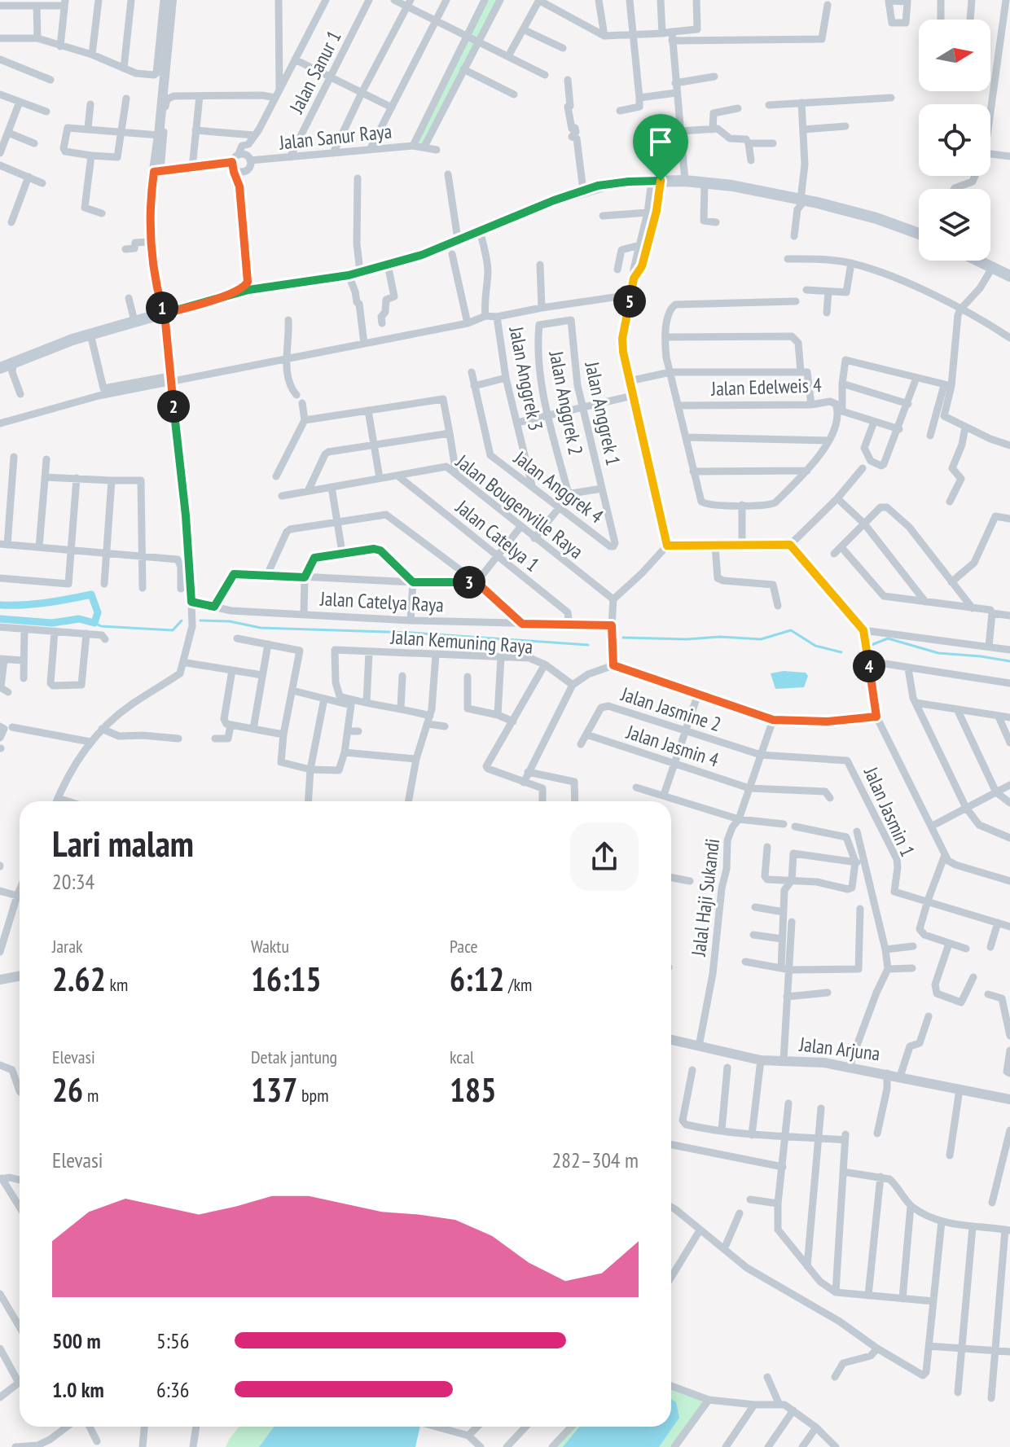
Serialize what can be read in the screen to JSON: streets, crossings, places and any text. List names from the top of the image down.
{
  "streets": {
    "street": [
      "Jalan Sanur 1",
      "Jalan Sanur Raya",
      "Jalan Anggrek 3",
      "Jalan Edelweis 4",
      "Jalan Anggrek 2",
      "Jalan Anggrek 1",
      "Jalan Anggrek 4",
      "Jalan Bougenville Raya",
      "Jalan Catelya 1",
      "Jalan Catelya Raya",
      "Jalan Kemuning Raya",
      "Jalan Jasmine 2",
      "Jalan Jasmin 4",
      "Jalan Jasmin 1",
      "Jalal Haji Sukandi",
      "Jalan Arjuna"
    ]
  },
  "crossings": [
    ["Jalan Sanur 1", "Jalan Sanur Raya"],
    ["Jalan Anggrek 3", "Jalan Anggrek 4"],
    ["Jalan Anggrek 2", "Jalan Anggrek 1"],
    ["Jalan Anggrek 1", "Jalan Anggrek 4"],
    ["Jalan Bougenville Raya", "Jalan Catelya 1"],
    ["Jalan Catelya 1", "Jalan Catelya Raya"],
    ["Jalan Jasmine 2", "Jalan Jasmin 4"],
    ["Jalan Jasmine 2", "Jalan Jasmin 1"],
    ["Jalan Jasmine 2", "Jalal Haji Sukandi"],
    ["Jalan Jasmin 4", "Jalal Haji Sukandi"],
    ["Jalan Jasmin 1", "Jalal Haji Sukandi"],
    ["Jalal Haji Sukandi", "Jalan Arjuna"]
  ],
  "north": "right",
  "page": {
    "pins": [
      "5",
      "1",
      "2",
      "3",
      "4"
    ],
    "heading": ["Lari malam", "20:34"],
    "stats": [
      ["Jarak", "2.62 km"],
      ["Waktu", "16:15"],
      ["Pace", "6:12 /km"],
      ["Elevasi", "26 m"],
      ["Detak jantung", "137 bpm"],
      ["kcal", "185"]
    ],
    "chart": ["Elevasi", "282–304 m"],
    "list": [
      {
        "name": "500 m",
        "note": "5:56"
      },
      {
        "name": "1.0 km",
        "note": "6:36"
      }
    ]
  }
}
